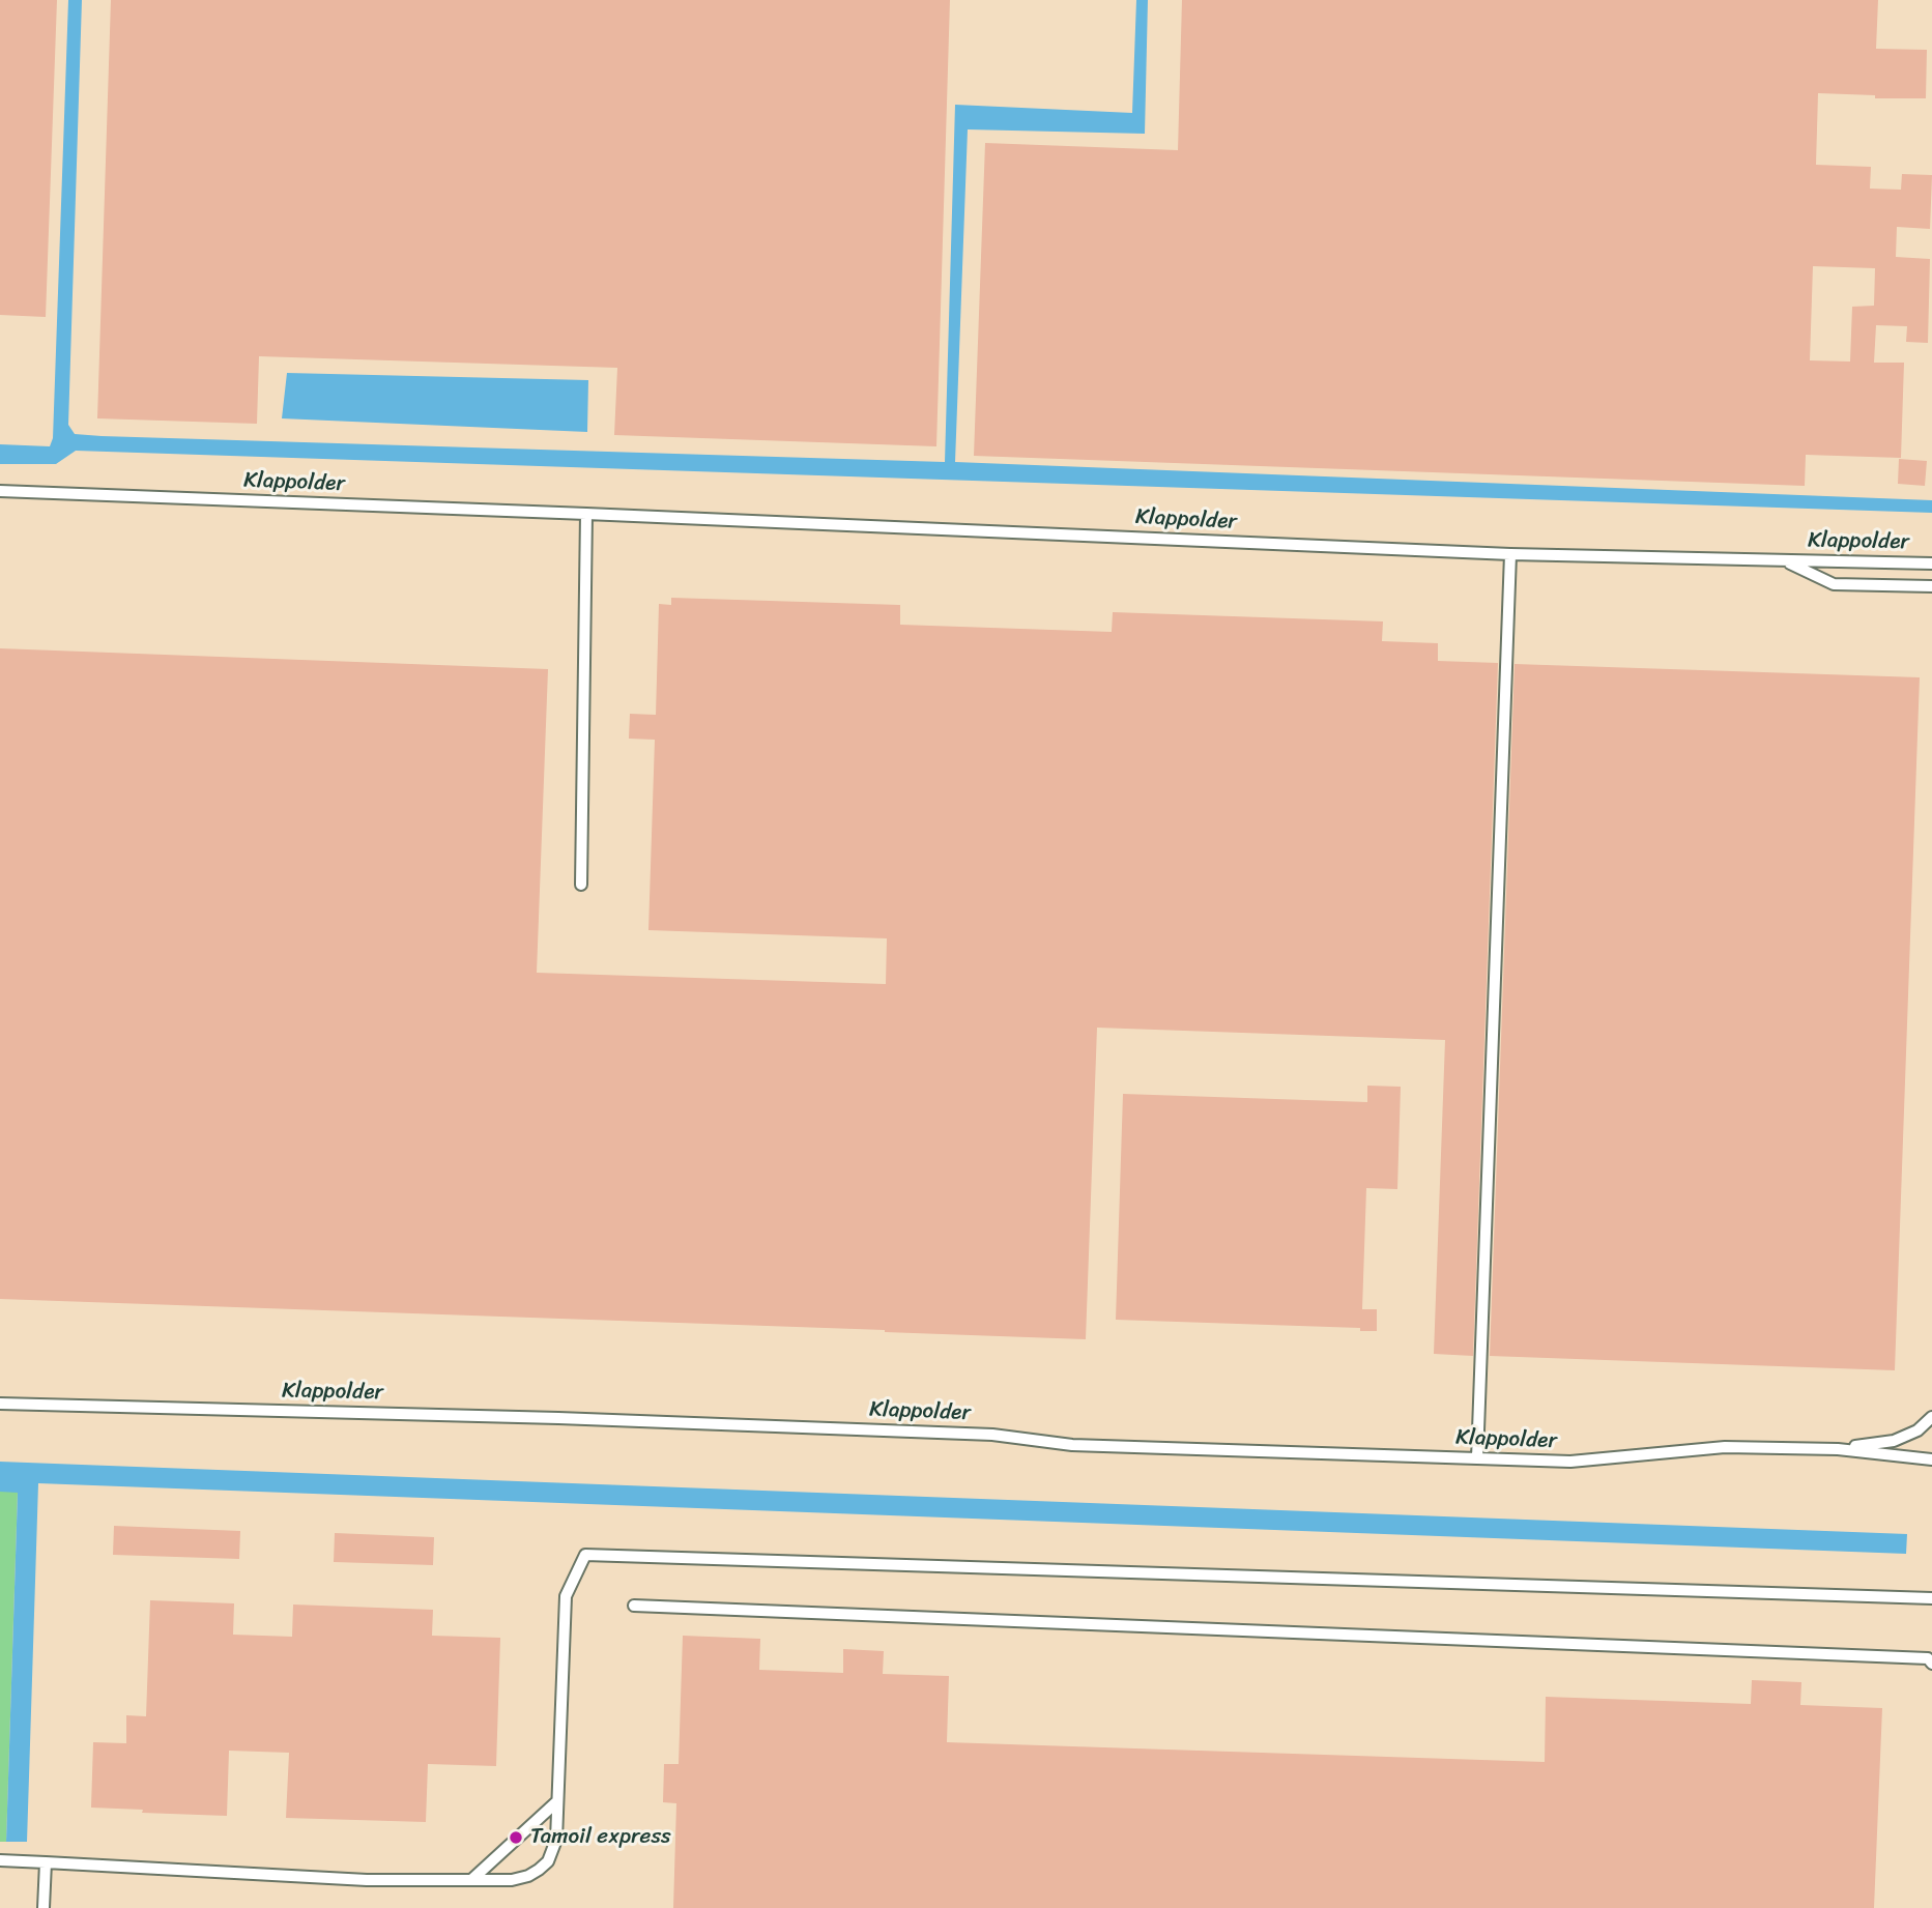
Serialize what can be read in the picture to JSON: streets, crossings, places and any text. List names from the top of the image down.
{
  "streets": {
    "lane": ["Klappolder"]
  },
  "places": ["Tamoil express"]
}
